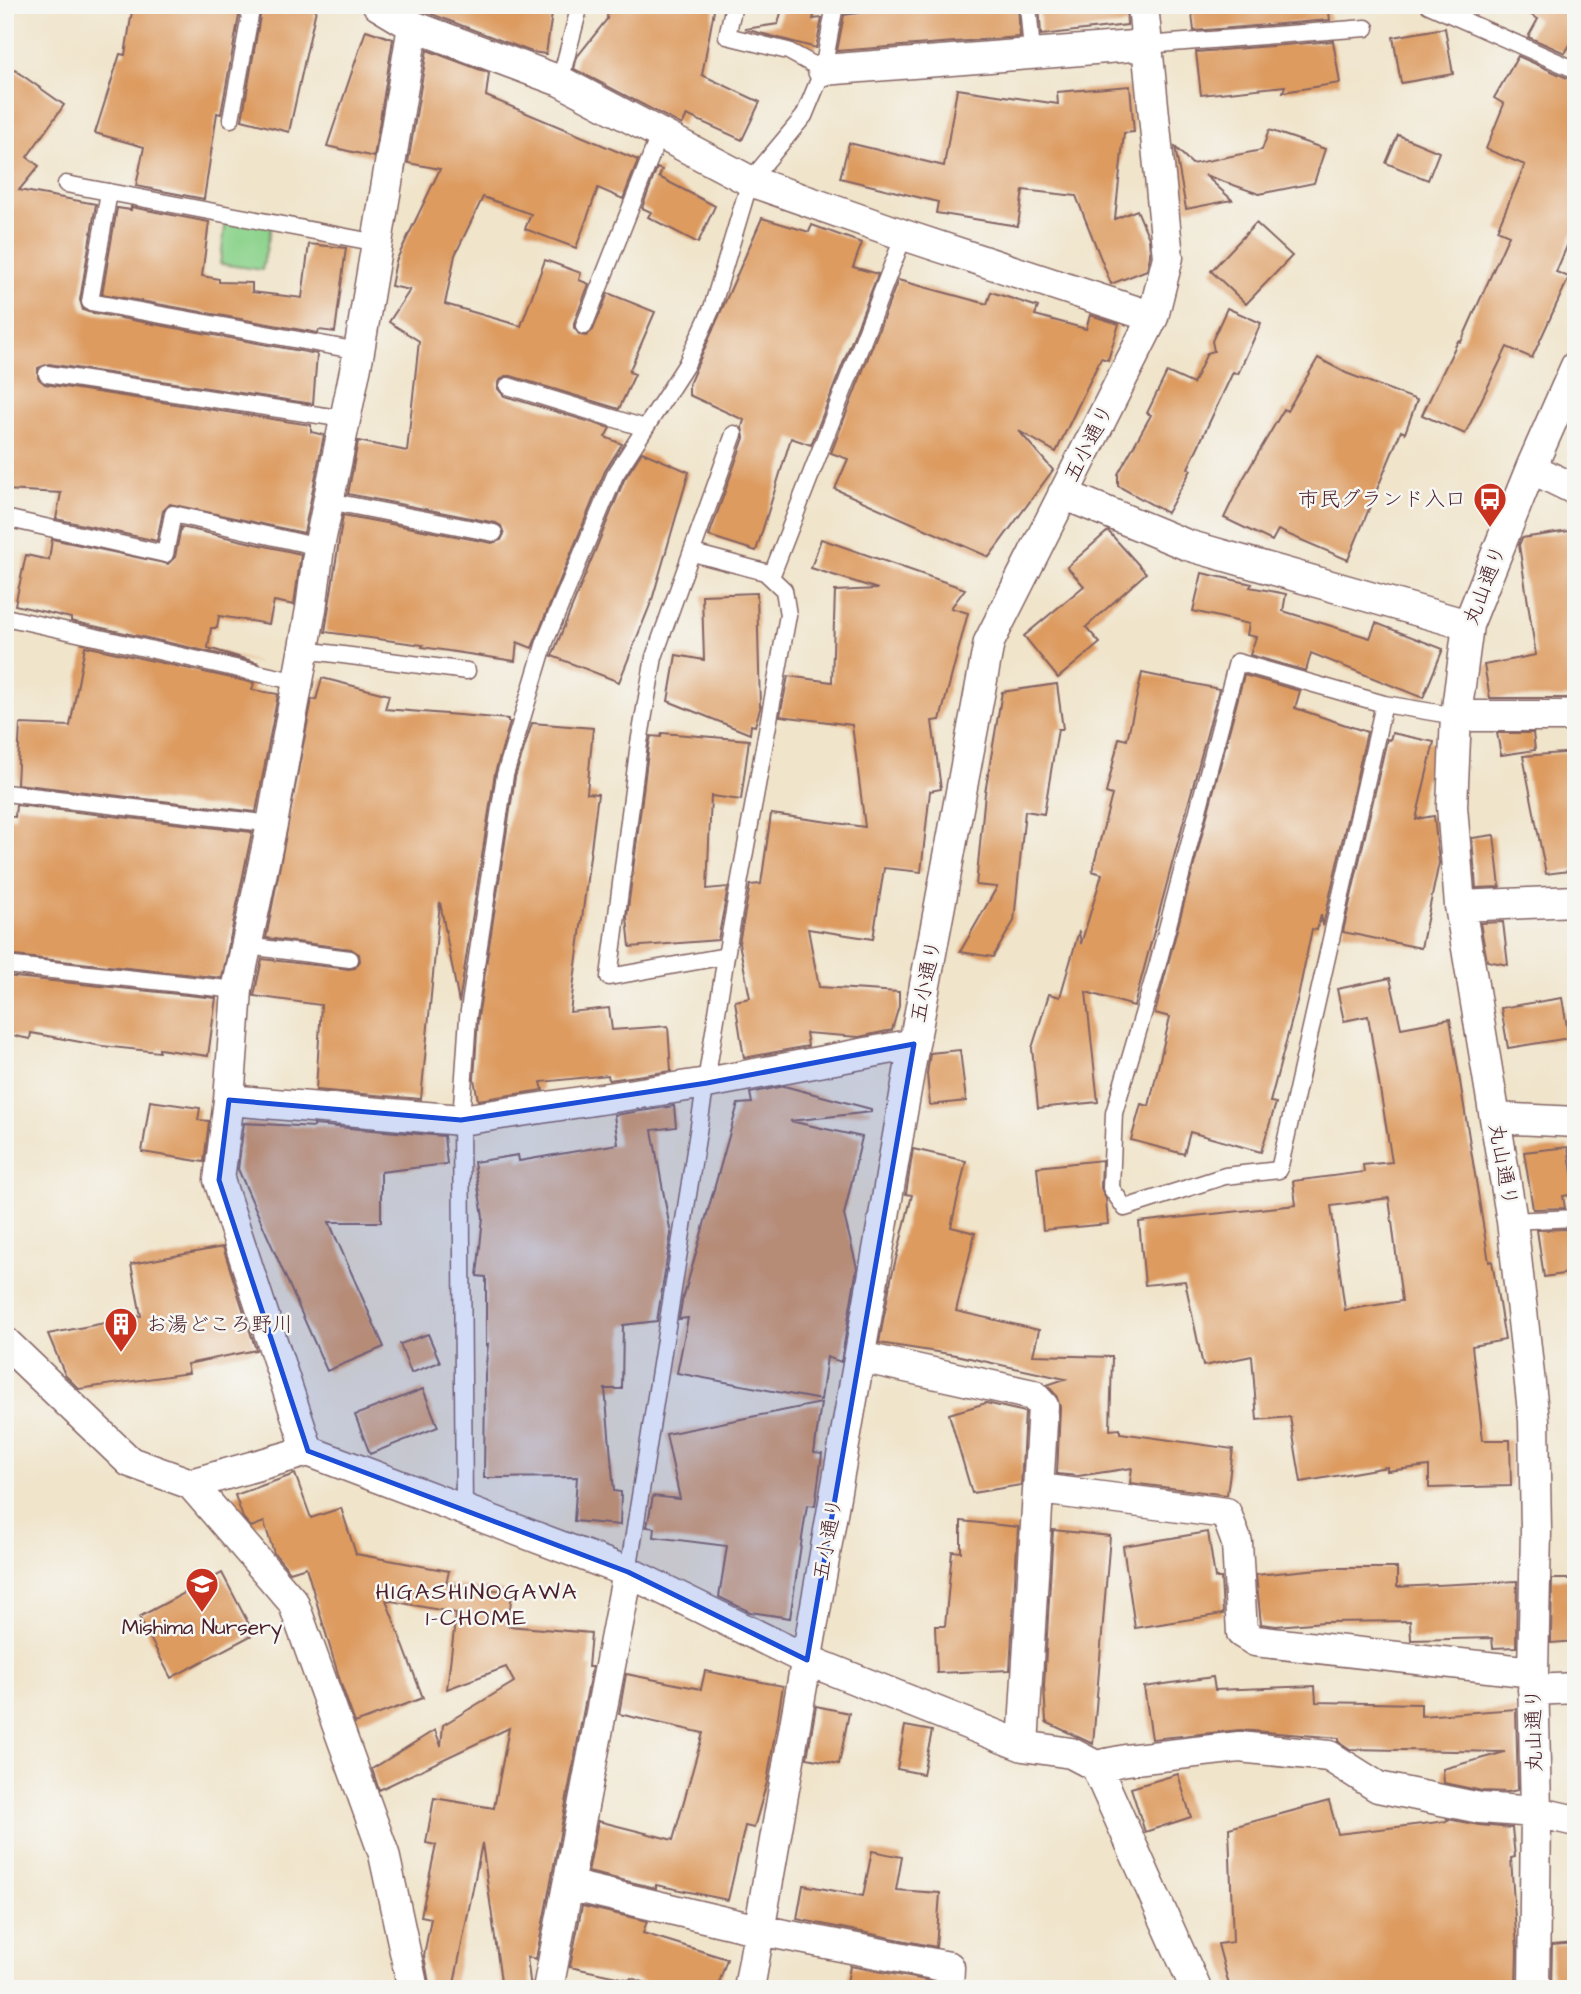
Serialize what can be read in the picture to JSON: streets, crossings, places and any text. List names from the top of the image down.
{
  "streets": {
    "street": ["五小通り", "丸山通り"]
  },
  "districts": ["HIGASHINOGAWA 1-CHOME"],
  "places": {
    "bus stop": ["市民グランド入口"],
    "building": ["お湯どころ野川"],
    "school or university": ["Mishima Nursery"]
  }
}
